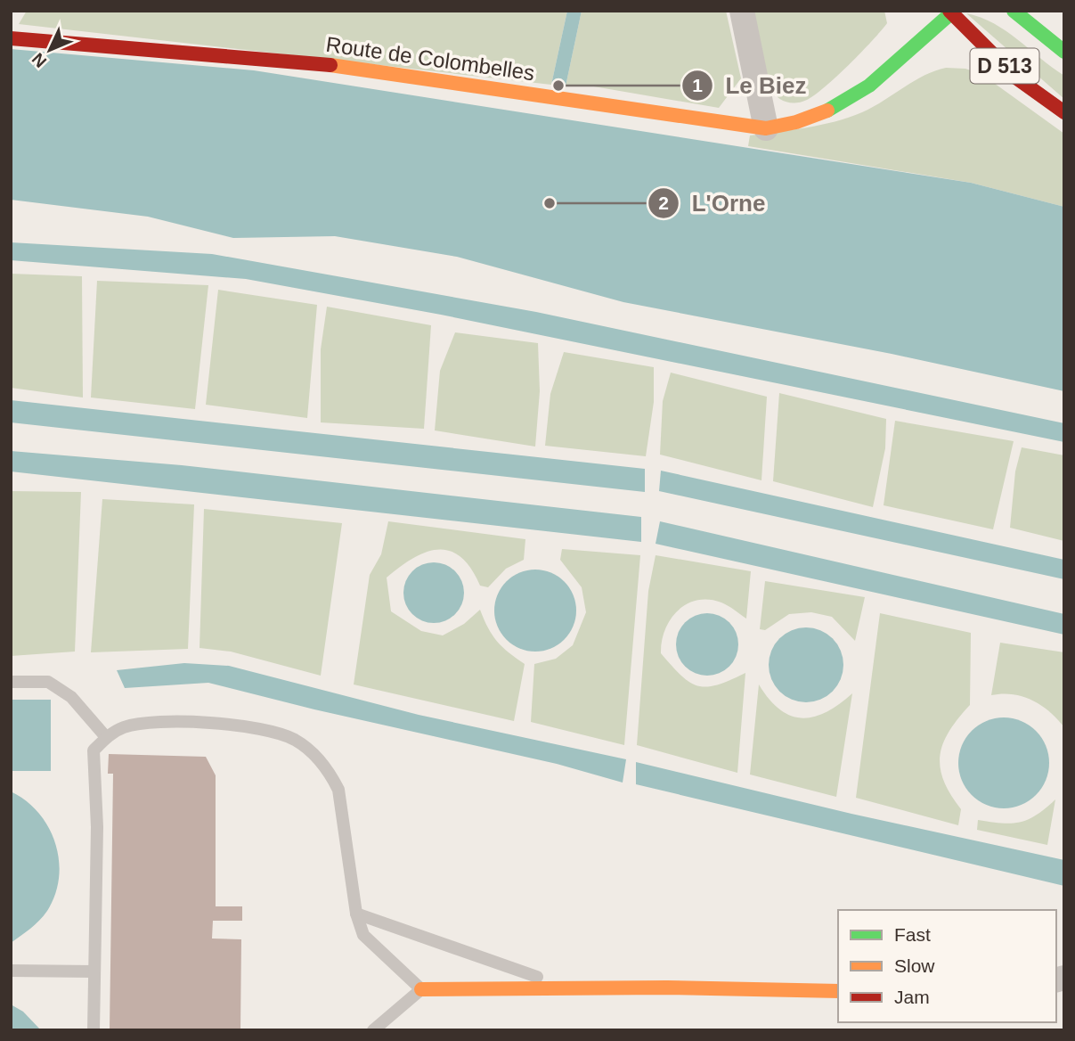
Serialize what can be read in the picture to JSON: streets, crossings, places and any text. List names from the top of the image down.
{
  "streets": {
    "street": ["Route de Colombelles", "D 513"]
  },
  "crossings": [
    ["Route de Colombelles", "D 513"]
  ],
  "places": ["Le Biez", "L'Orne"],
  "legend": ["Fast", "Slow", "Jam"],
  "north": "bottom left"
}
